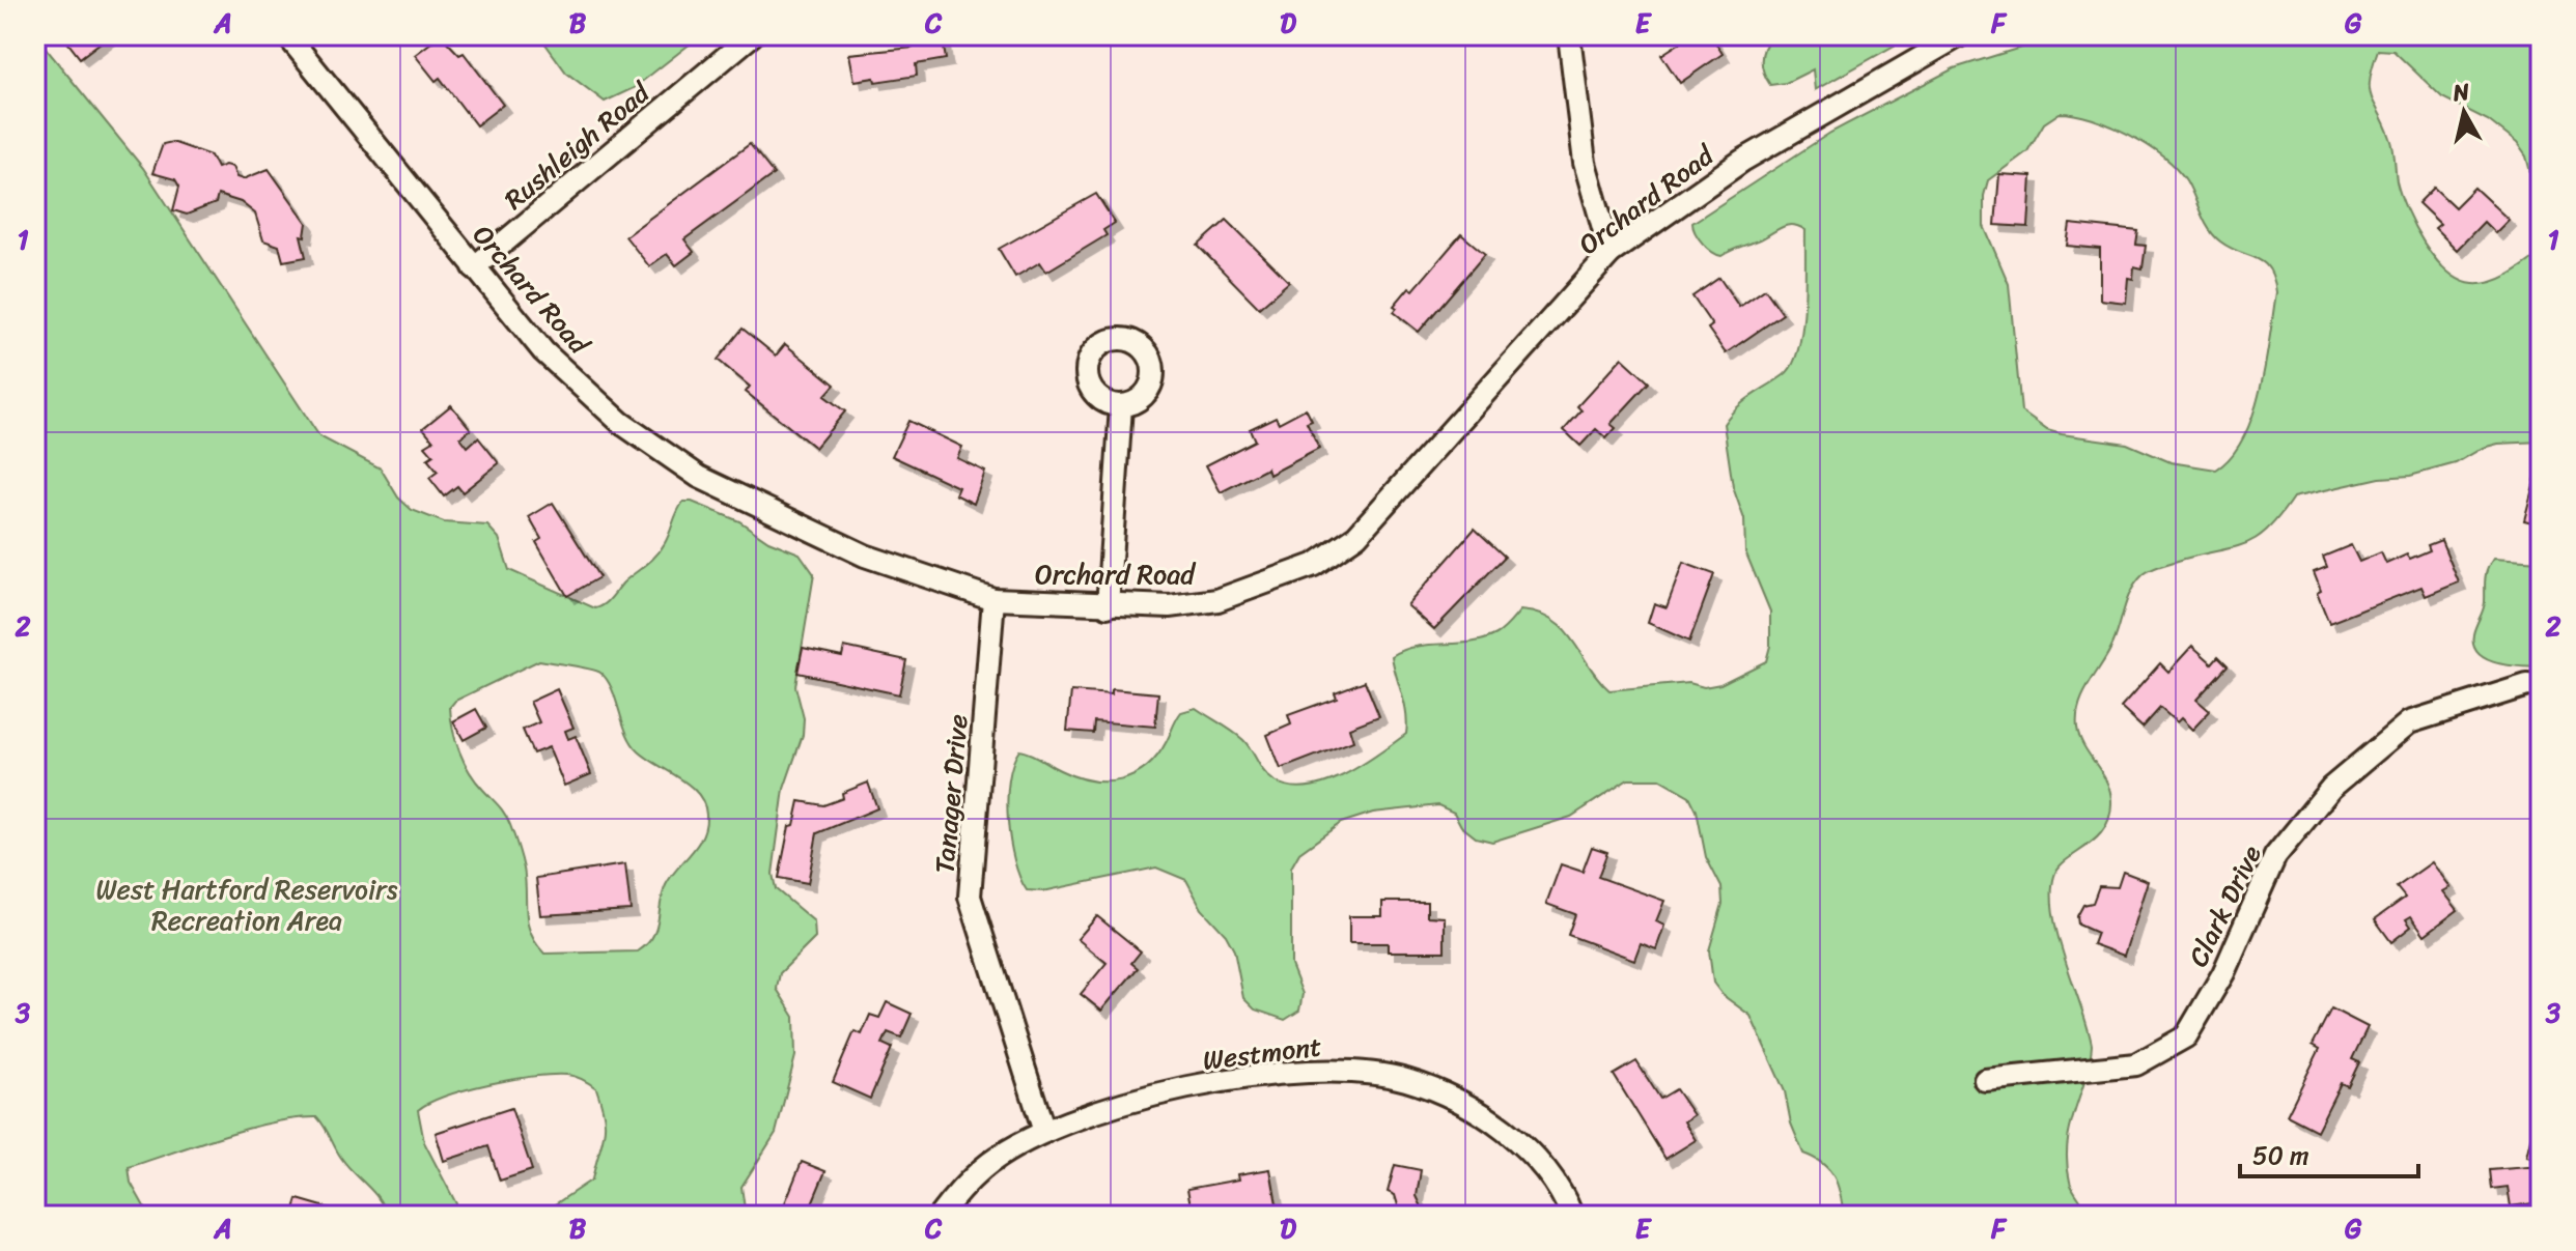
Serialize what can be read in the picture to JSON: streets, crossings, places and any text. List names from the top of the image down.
{
  "streets": {
    "street": [
      "Rushleigh Road",
      "Orchard Road",
      "Tanager Drive",
      "Clark Drive",
      "Westmont"
    ]
  },
  "crossings": [
    ["Rushleigh Road", "Orchard Road"],
    ["Orchard Road", "Tanager Drive"],
    ["Tanager Drive", "Westmont"]
  ],
  "parks": ["West Hartford Reservoirs Recreation Area"],
  "scale_bar": "50 m",
  "north": "top",
  "grid": {
    "columns": [
      "A",
      "B",
      "C",
      "D",
      "E",
      "F",
      "G"
    ],
    "rows": ["1", "2", "3"]
  }
}
